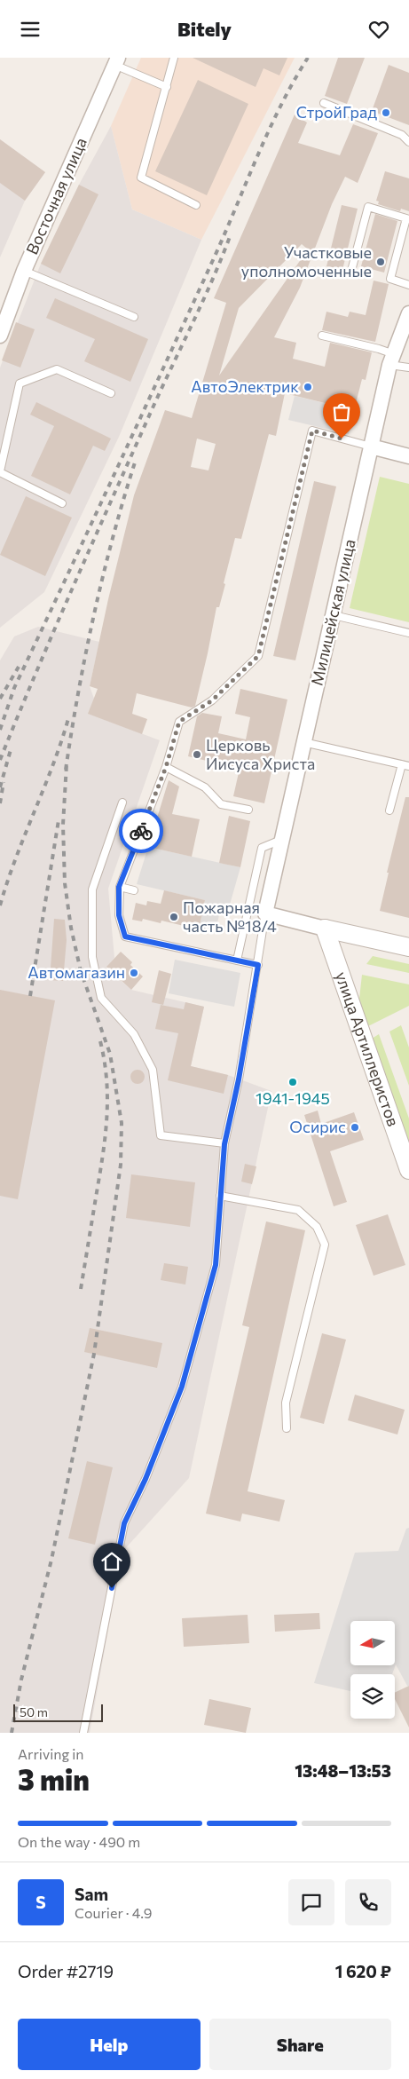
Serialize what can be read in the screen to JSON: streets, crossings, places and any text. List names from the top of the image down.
{
  "streets": {
    "street": ["Восточная улица", "Милицейская улица", "улица Артиллеристов"]
  },
  "places": [
    "СтройГрад",
    "Участковые уполномоченные",
    "АвтоЭлектрик",
    "Церковь Иисуса Христа",
    "Пожарная часть №18/4",
    "Автомагазин",
    "1941-1945",
    "Осирис"
  ],
  "scale_bar": "50 m",
  "north": "left",
  "page": {
    "header": "Bitely",
    "scale": "50 m",
    "heading": ["3 min", "Arriving in", "13:48–13:53"],
    "panel": [
      "Sam",
      "Courier · 4.9",
      "Order #2719",
      "1 620 ₽"
    ],
    "bar": "On the way · 490 m",
    "round": "S",
    "buttons": ["Help", "Share"]
  }
}
